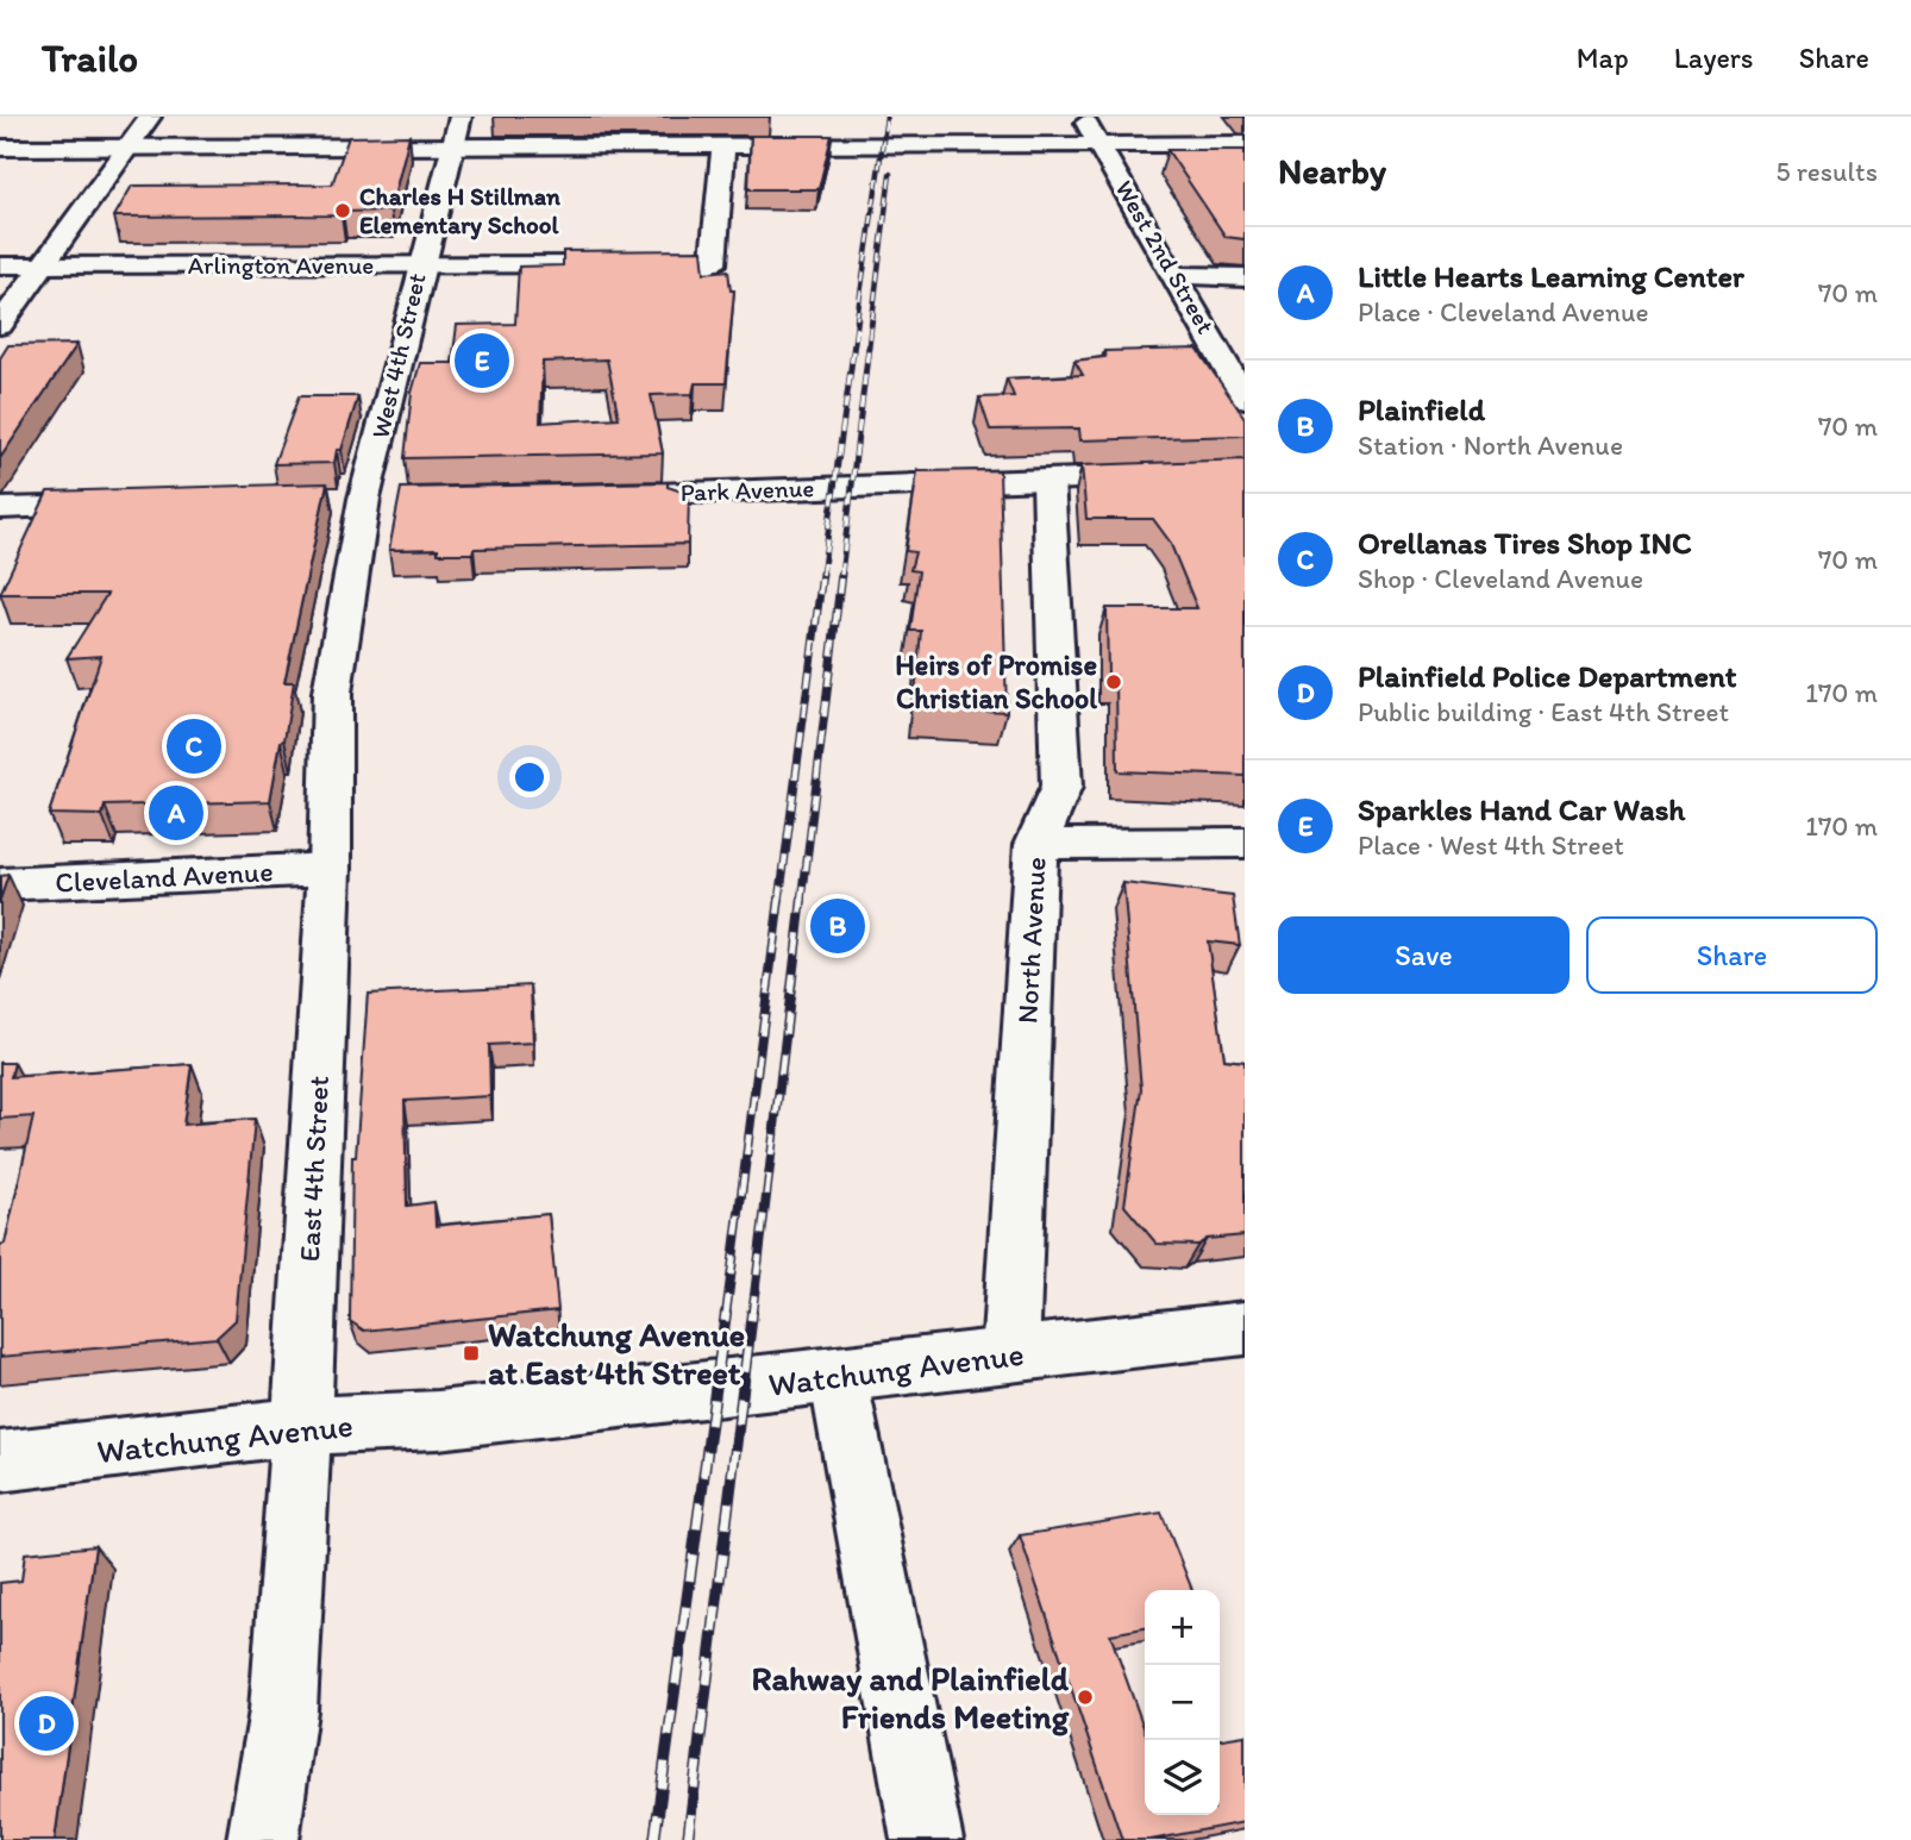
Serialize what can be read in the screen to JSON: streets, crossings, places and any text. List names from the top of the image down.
{
  "streets": {
    "street": [
      "West 2nd Street",
      "Arlington Avenue",
      "West 4th Street",
      "Park Avenue",
      "Cleveland Avenue",
      "North Avenue",
      "East 4th Street",
      "Watchung Avenue"
    ]
  },
  "crossings": [
    ["Arlington Avenue", "West 4th Street"],
    ["West 4th Street", "East 4th Street"],
    ["Park Avenue", "North Avenue"],
    ["Cleveland Avenue", "East 4th Street"],
    ["North Avenue", "Watchung Avenue"],
    ["East 4th Street", "Watchung Avenue"]
  ],
  "places": {
    "other": ["Charles H Stillman Elementary School", "Heirs of Promise Christian School", "Rahway and Plainfield Friends Meeting"],
    "transit": ["Watchung Avenue at East 4th Street"]
  },
  "page": {
    "header": "Trailo",
    "nav": ["Map", "Layers", "Share"],
    "heading": ["Nearby", "5 results"],
    "list": [
      {
        "mark": "A",
        "name": "Little Hearts Learning Center",
        "note": "Place · Cleveland Avenue",
        "value": "70 m"
      },
      {
        "mark": "B",
        "name": "Plainfield",
        "note": "Station · North Avenue",
        "value": "70 m"
      },
      {
        "mark": "C",
        "name": "Orellanas Tires Shop INC",
        "note": "Shop · Cleveland Avenue",
        "value": "70 m"
      },
      {
        "mark": "D",
        "name": "Plainfield Police Department",
        "note": "Public building · East 4th Street",
        "value": "170 m"
      },
      {
        "mark": "E",
        "name": "Sparkles Hand Car Wash",
        "note": "Place · West 4th Street",
        "value": "170 m"
      }
    ],
    "pins": [
      "E",
      "C",
      "A",
      "B",
      "D"
    ],
    "buttons": ["Save", "Share"],
    "map_buttons": ["+", "−"]
  }
}
